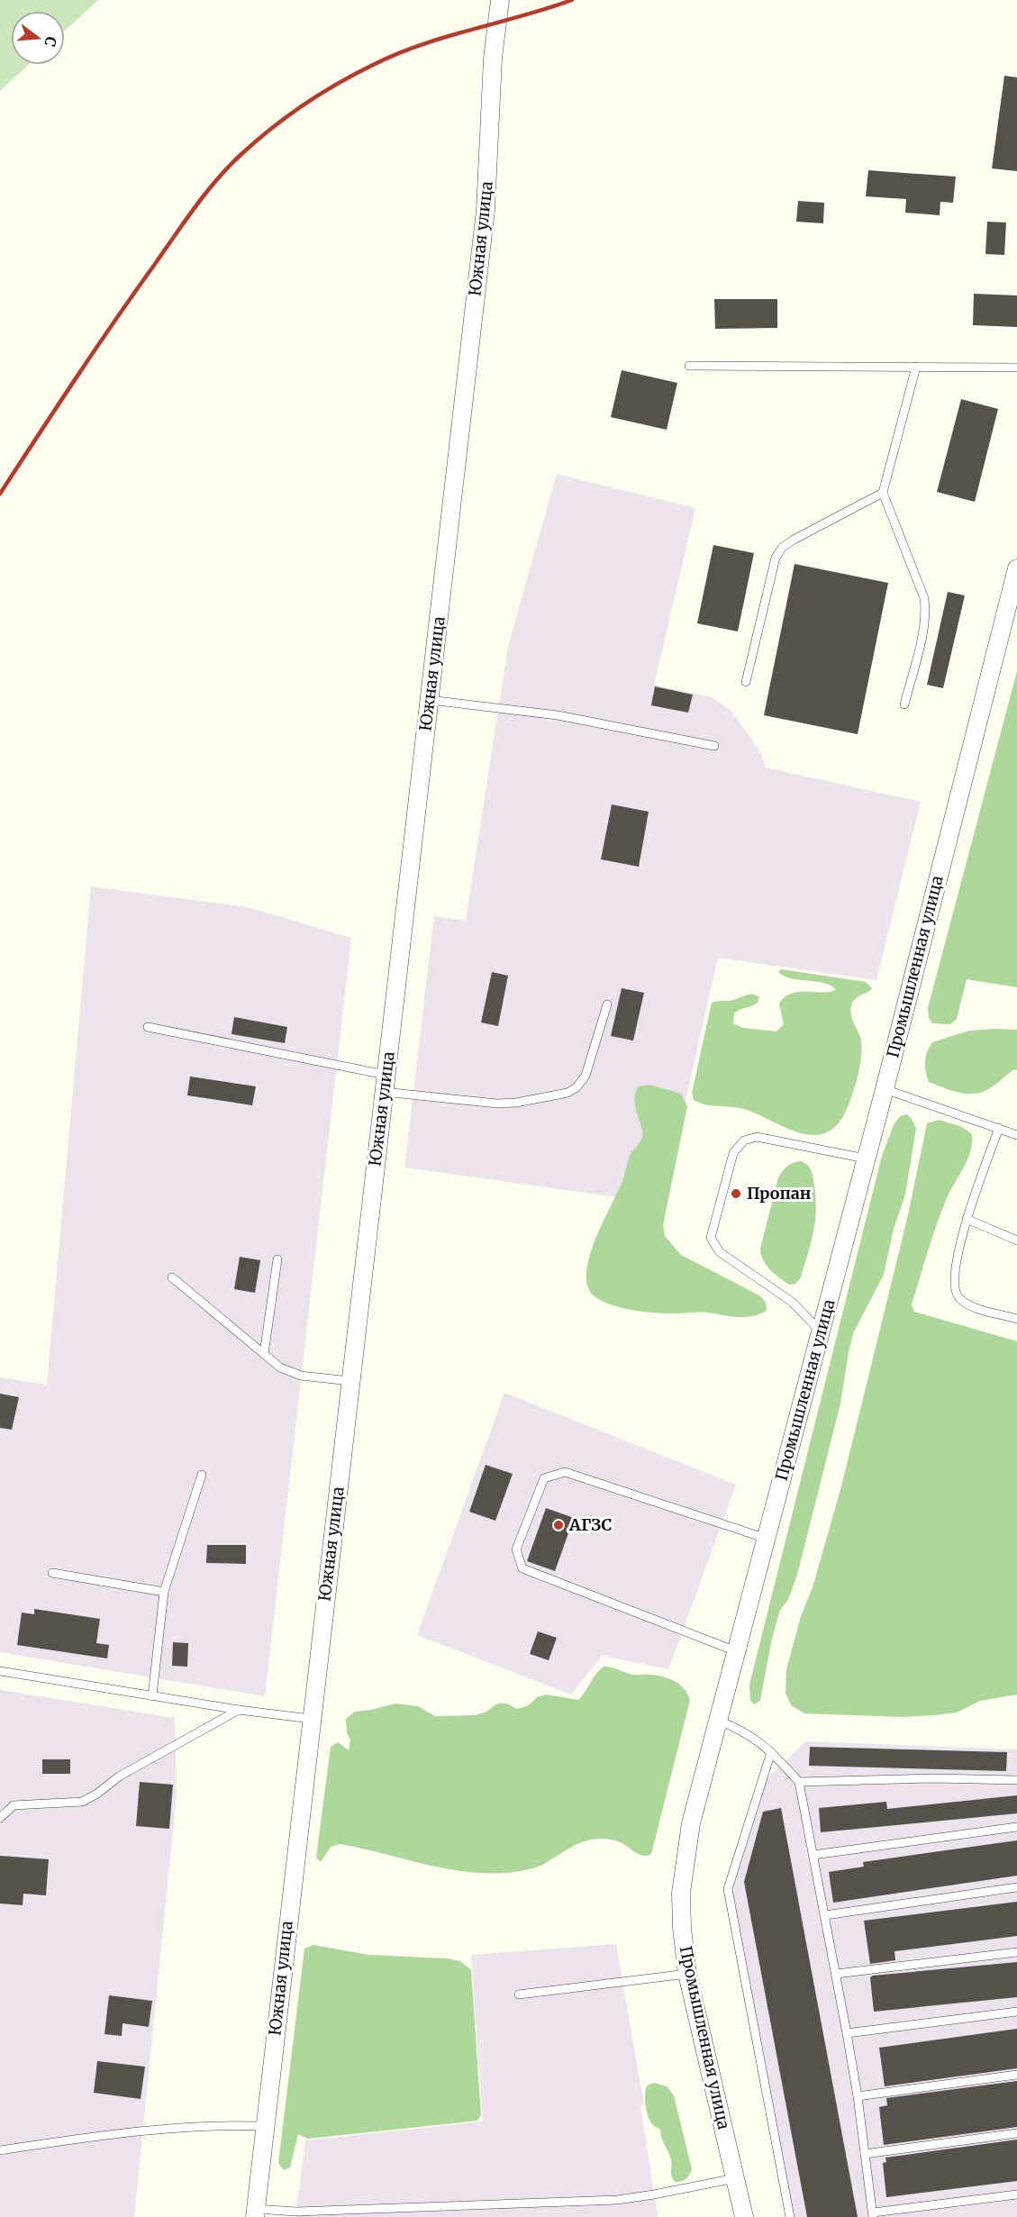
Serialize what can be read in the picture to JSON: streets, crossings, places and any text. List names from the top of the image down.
{
  "streets": {
    "street": ["Южная улица", "Промышленная улица"]
  },
  "places": ["Пропан", "АГЗС"],
  "north": "right"
}
